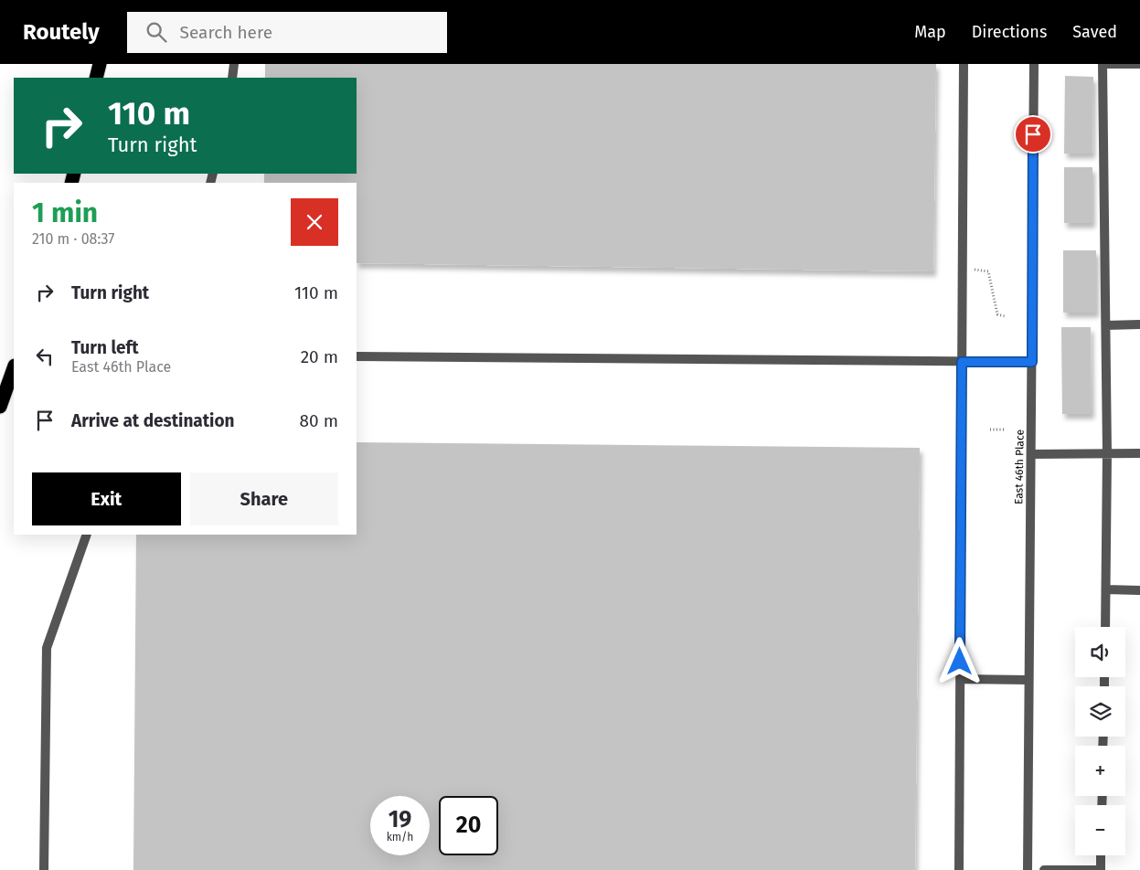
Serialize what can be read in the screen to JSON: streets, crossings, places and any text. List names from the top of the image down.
{
  "streets": {
    "street": ["East 46th Place"]
  },
  "page": {
    "header": "Routely",
    "search": "Search here",
    "nav": ["Map", "Directions", "Saved"],
    "turn": ["110 m", "Turn right"],
    "heading": ["1 min", "210 m · 08:37"],
    "list": [
      {
        "name": "Turn right",
        "value": "110 m"
      },
      {
        "name": "Turn left",
        "note": "East 46th Place",
        "value": "20 m"
      },
      {
        "name": "Arrive at destination",
        "value": "80 m"
      }
    ],
    "buttons": ["Exit", "Share"],
    "map_buttons": ["+", "−"],
    "speed": "19 km/h",
    "limit": "20"
  }
}
